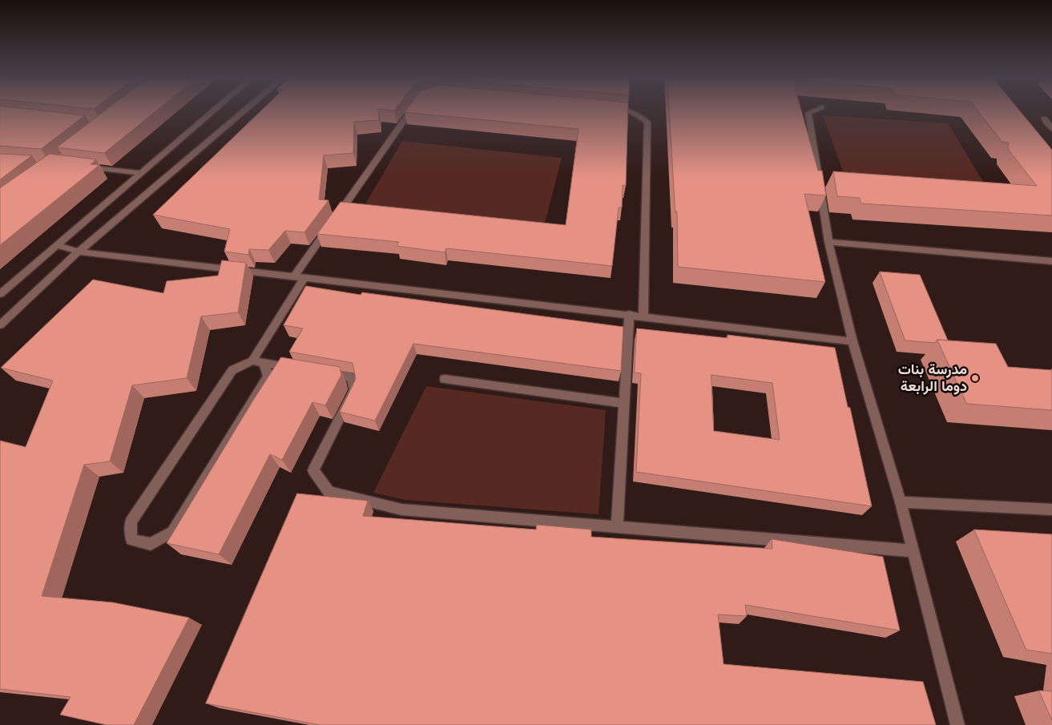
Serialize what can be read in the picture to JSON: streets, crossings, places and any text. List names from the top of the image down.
{
  "places": ["مدرسة بنات دوما الرابعة"]
}
